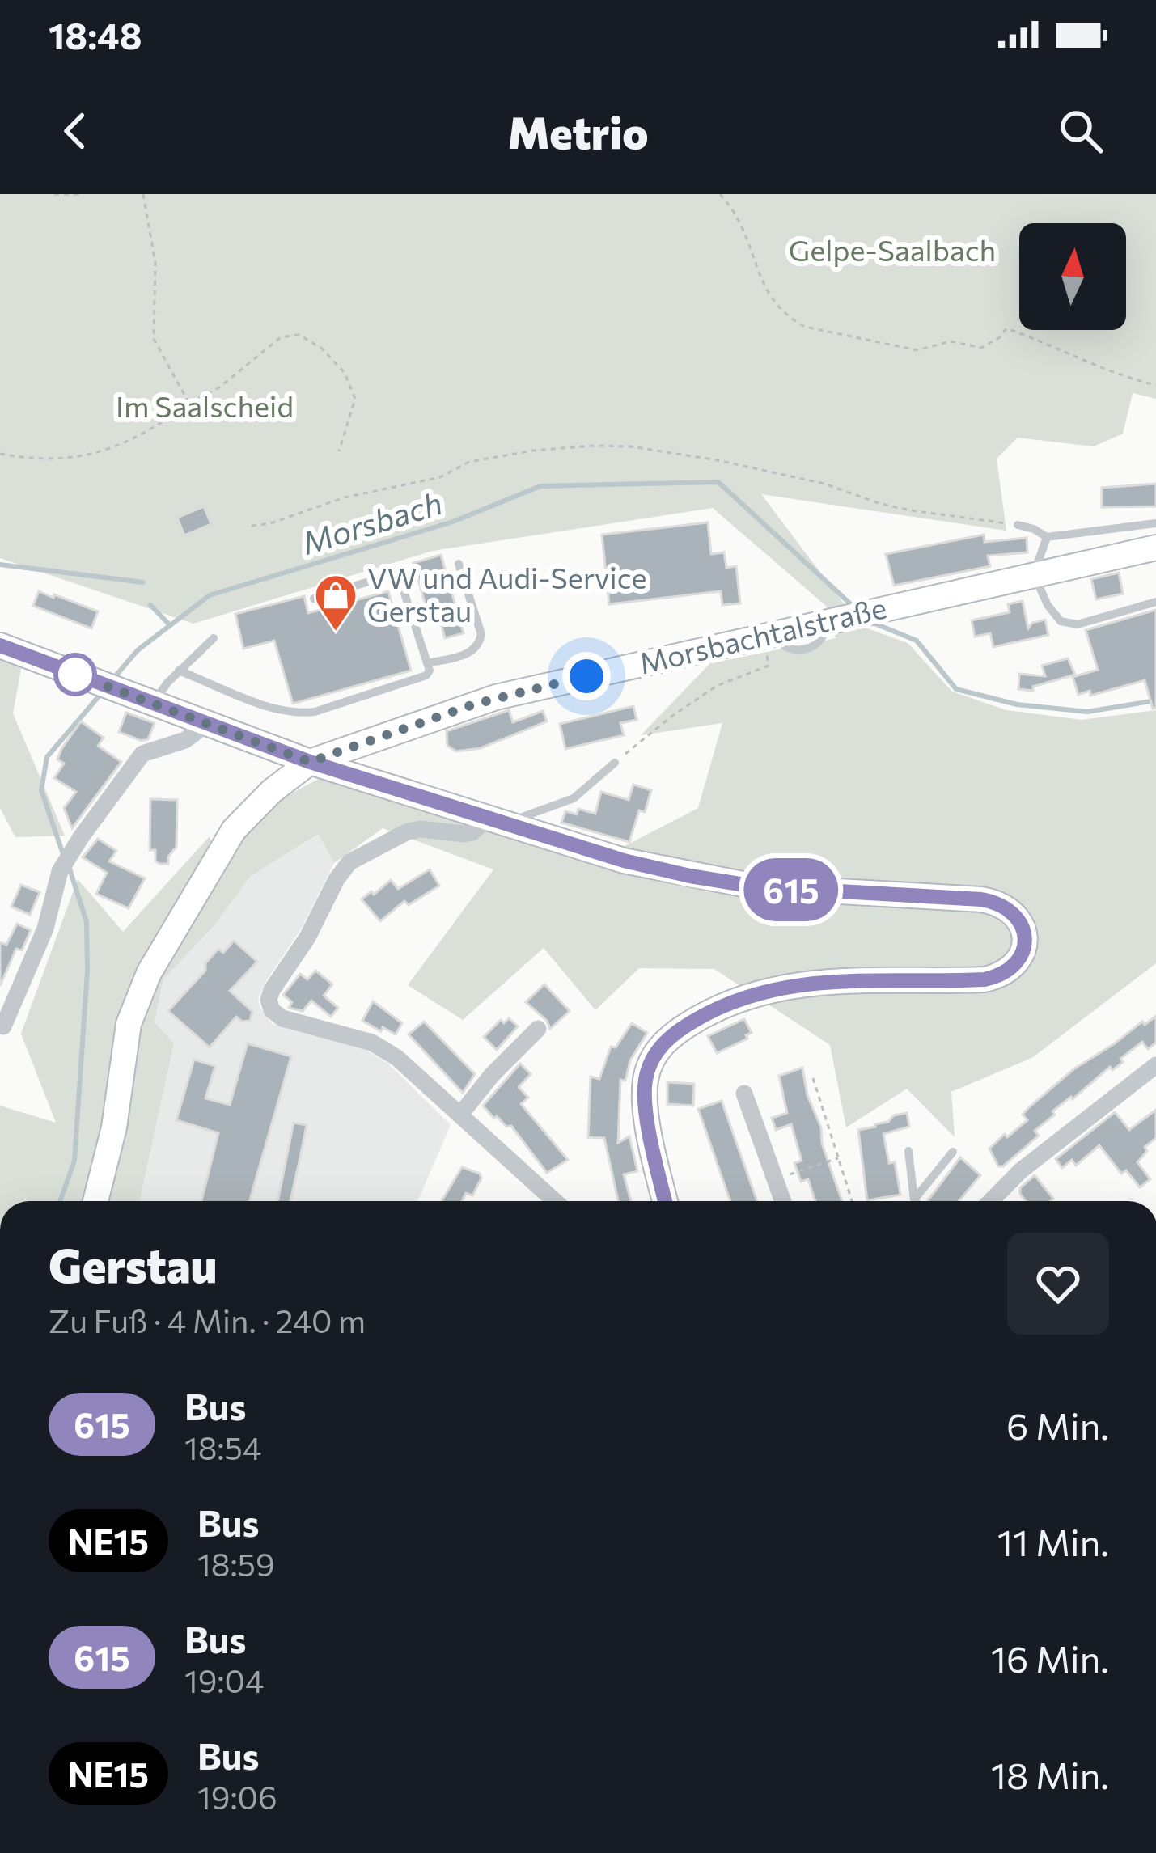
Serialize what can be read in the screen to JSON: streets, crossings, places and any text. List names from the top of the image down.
{
  "streets": {
    "main road": ["Morsbachtalstraße"]
  },
  "water": ["Morsbach"],
  "parks": ["Gelpe-Saalbach", "Im Saalscheid"],
  "places": {
    "shop": ["VW und Audi-Service Gerstau"]
  },
  "lines": ["bus line 615"],
  "north": "top",
  "page": {
    "status": "18:48",
    "header": "Metrio",
    "on_map": "615",
    "heading": ["Gerstau", "Zu Fuß · 4 Min. · 240 m"],
    "list": [
      {
        "mark": "615",
        "name": "Bus",
        "note": "18:54",
        "value": "6 Min."
      },
      {
        "mark": "NE15",
        "name": "Bus",
        "note": "18:59",
        "value": "11 Min."
      },
      {
        "mark": "615",
        "name": "Bus",
        "note": "19:04",
        "value": "16 Min."
      },
      {
        "mark": "NE15",
        "name": "Bus",
        "note": "19:06",
        "value": "18 Min."
      }
    ]
  }
}
